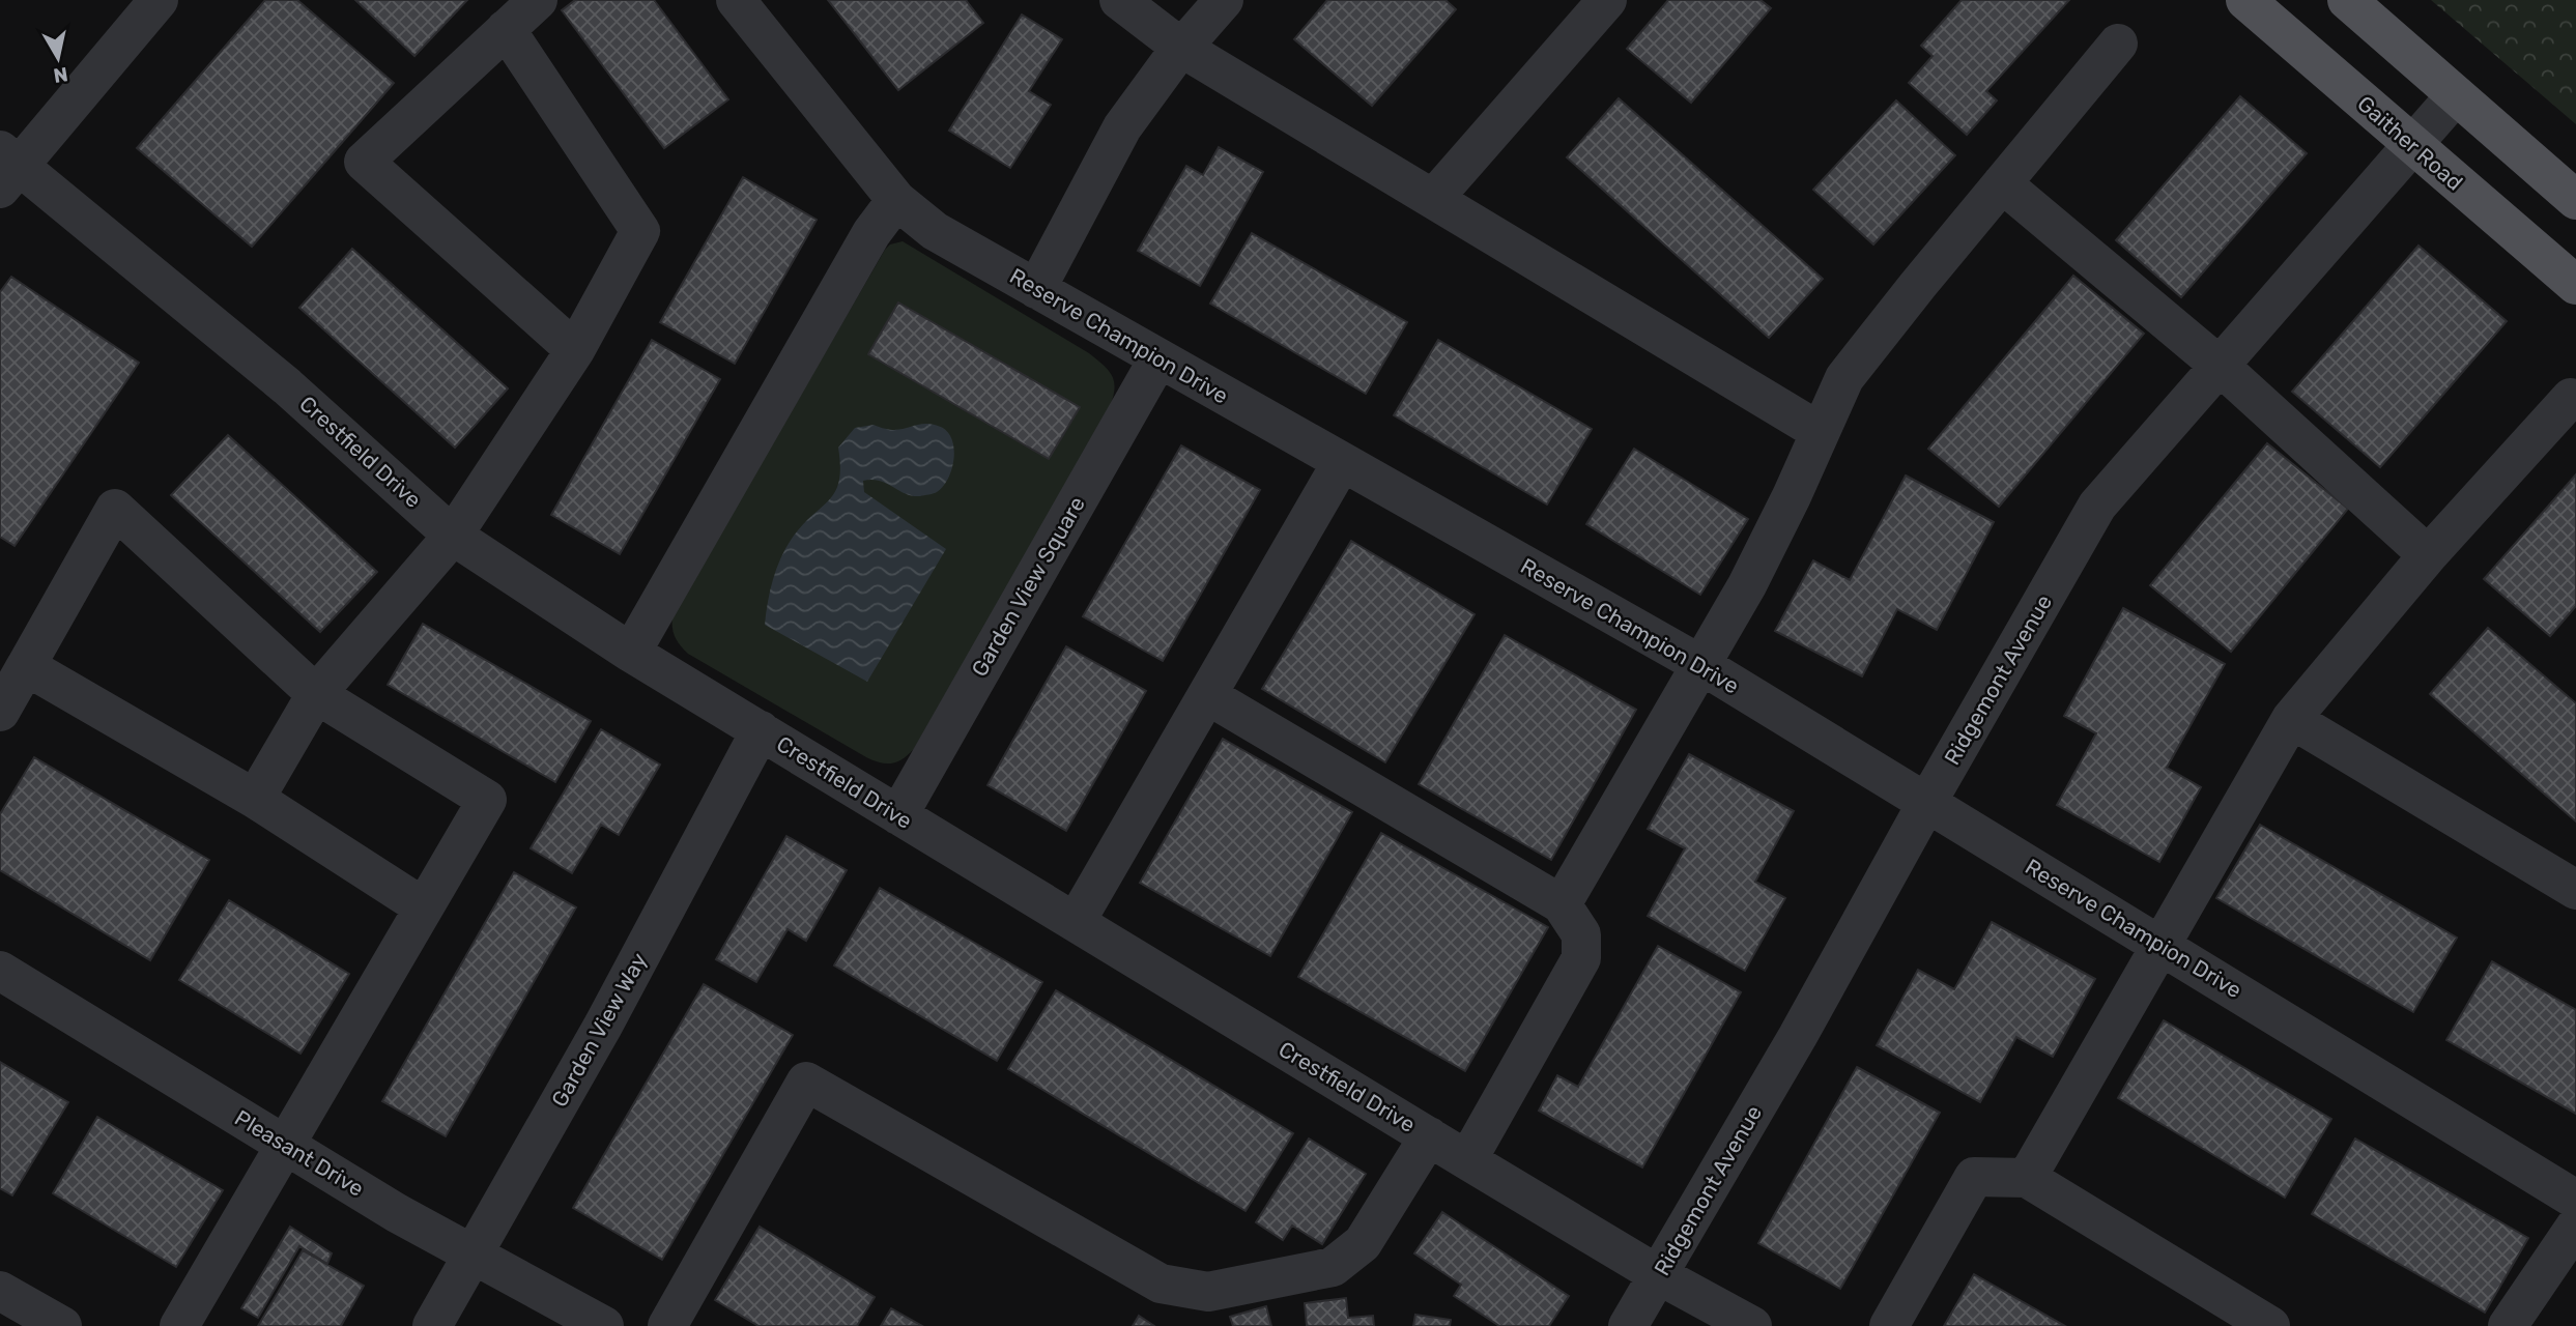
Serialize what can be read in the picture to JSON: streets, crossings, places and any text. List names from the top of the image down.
{
  "streets": {
    "main road": ["Gaither Road"],
    "street": [
      "Reserve Champion Drive",
      "Crestfield Drive",
      "Garden View Square",
      "Ridgemont Avenue",
      "Garden View Way",
      "Pleasant Drive"
    ]
  },
  "crossings": [
    ["Gaither Road", "Ridgemont Avenue"],
    ["Reserve Champion Drive", "Garden View Square"],
    ["Reserve Champion Drive", "Ridgemont Avenue"],
    ["Crestfield Drive", "Garden View Square"],
    ["Crestfield Drive", "Ridgemont Avenue"],
    ["Crestfield Drive", "Garden View Way"],
    ["Garden View Way", "Pleasant Drive"]
  ],
  "north": "bottom"
}
